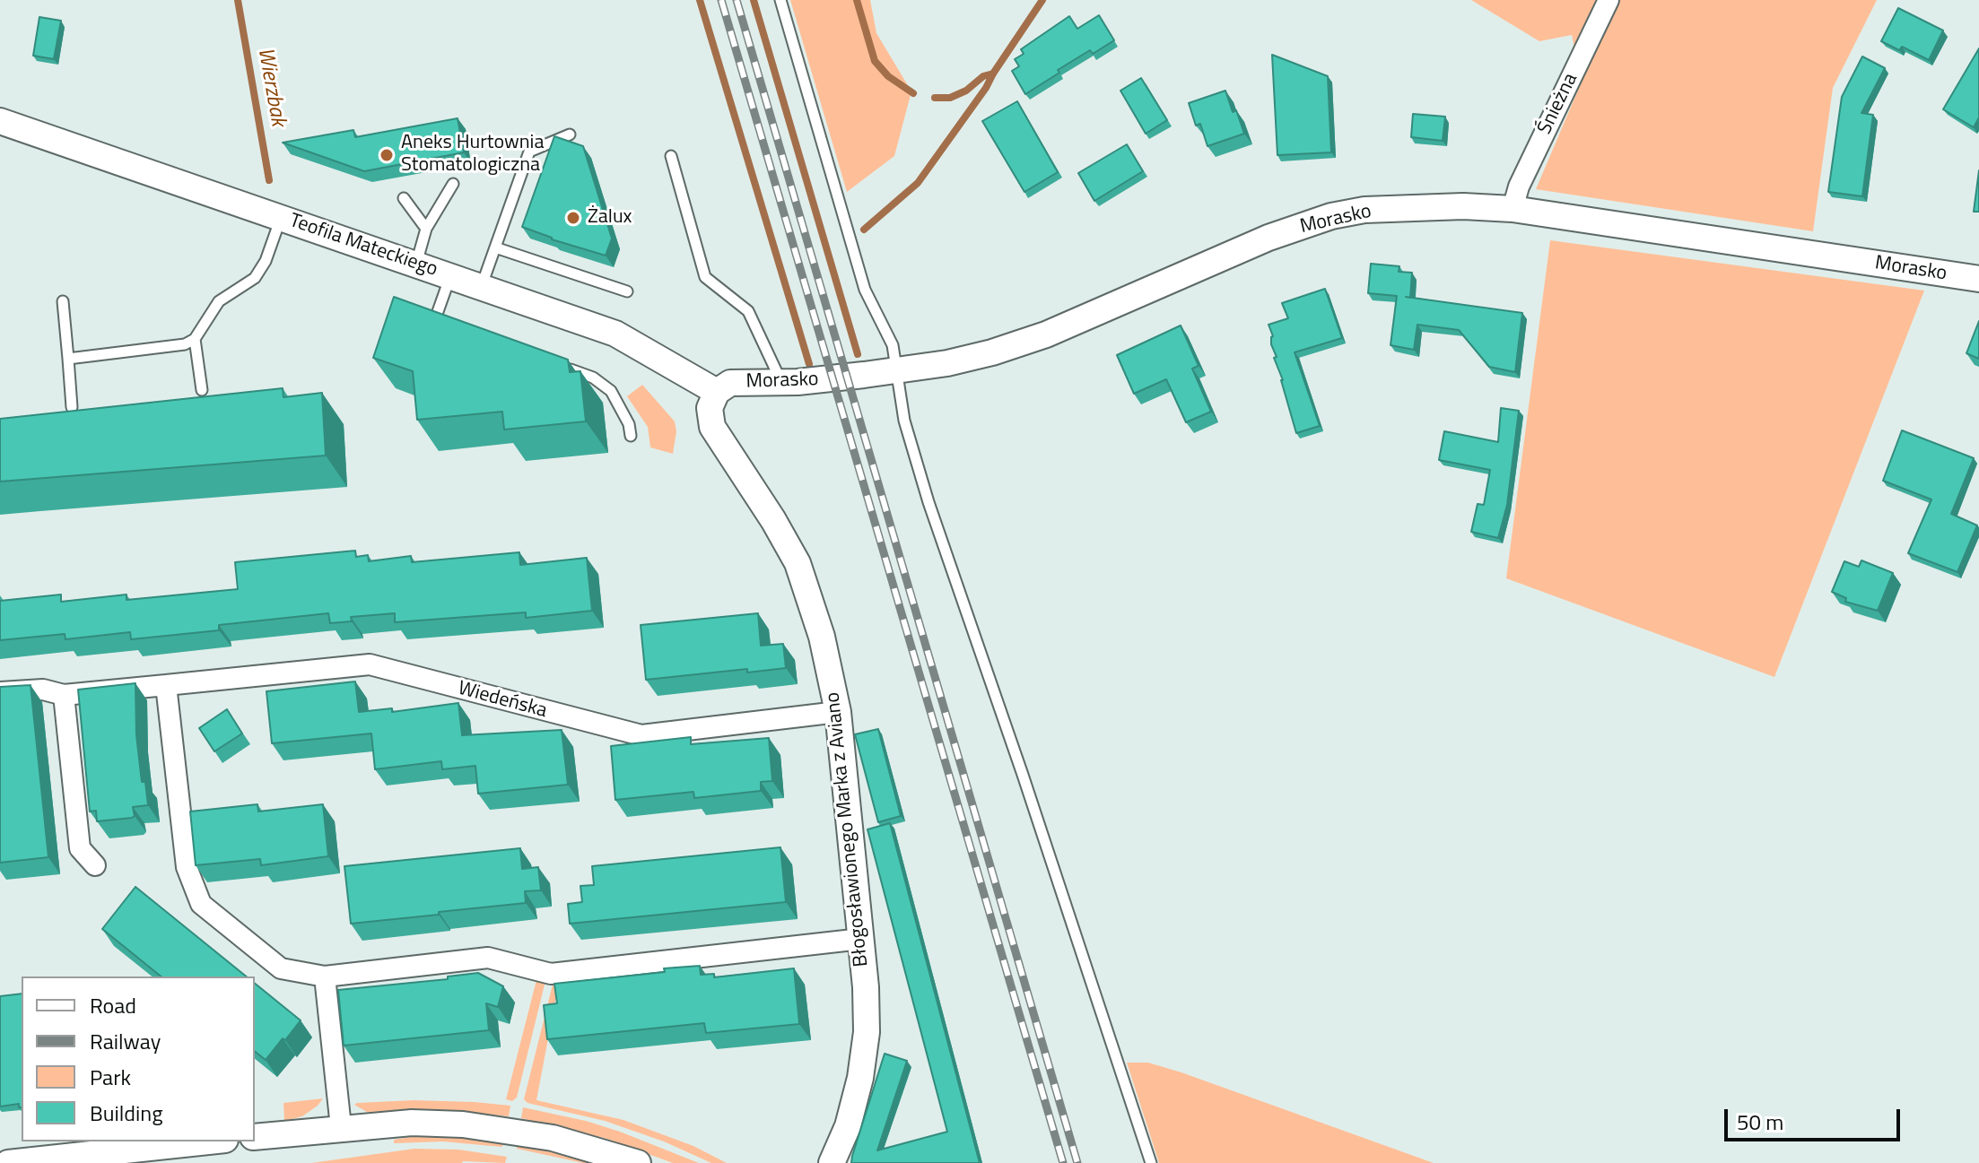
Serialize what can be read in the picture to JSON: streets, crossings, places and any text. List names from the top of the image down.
{
  "streets": {
    "street": [
      "Śnieżna",
      "Morasko",
      "Teofila Mateckiego",
      "Wiedeńska",
      "Błogosławionego Marka z Aviano"
    ]
  },
  "crossings": [
    ["Śnieżna", "Morasko"],
    ["Morasko", "Teofila Mateckiego"],
    ["Morasko", "Błogosławionego Marka z Aviano"],
    ["Teofila Mateckiego", "Błogosławionego Marka z Aviano"],
    ["Wiedeńska", "Błogosławionego Marka z Aviano"]
  ],
  "water": ["Wierzbak"],
  "places": ["Aneks Hurtownia Stomatologiczna", "Żalux"],
  "legend": [
    "Road",
    "Railway",
    "Park",
    "Building"
  ],
  "scale_bar": "50 m"
}
